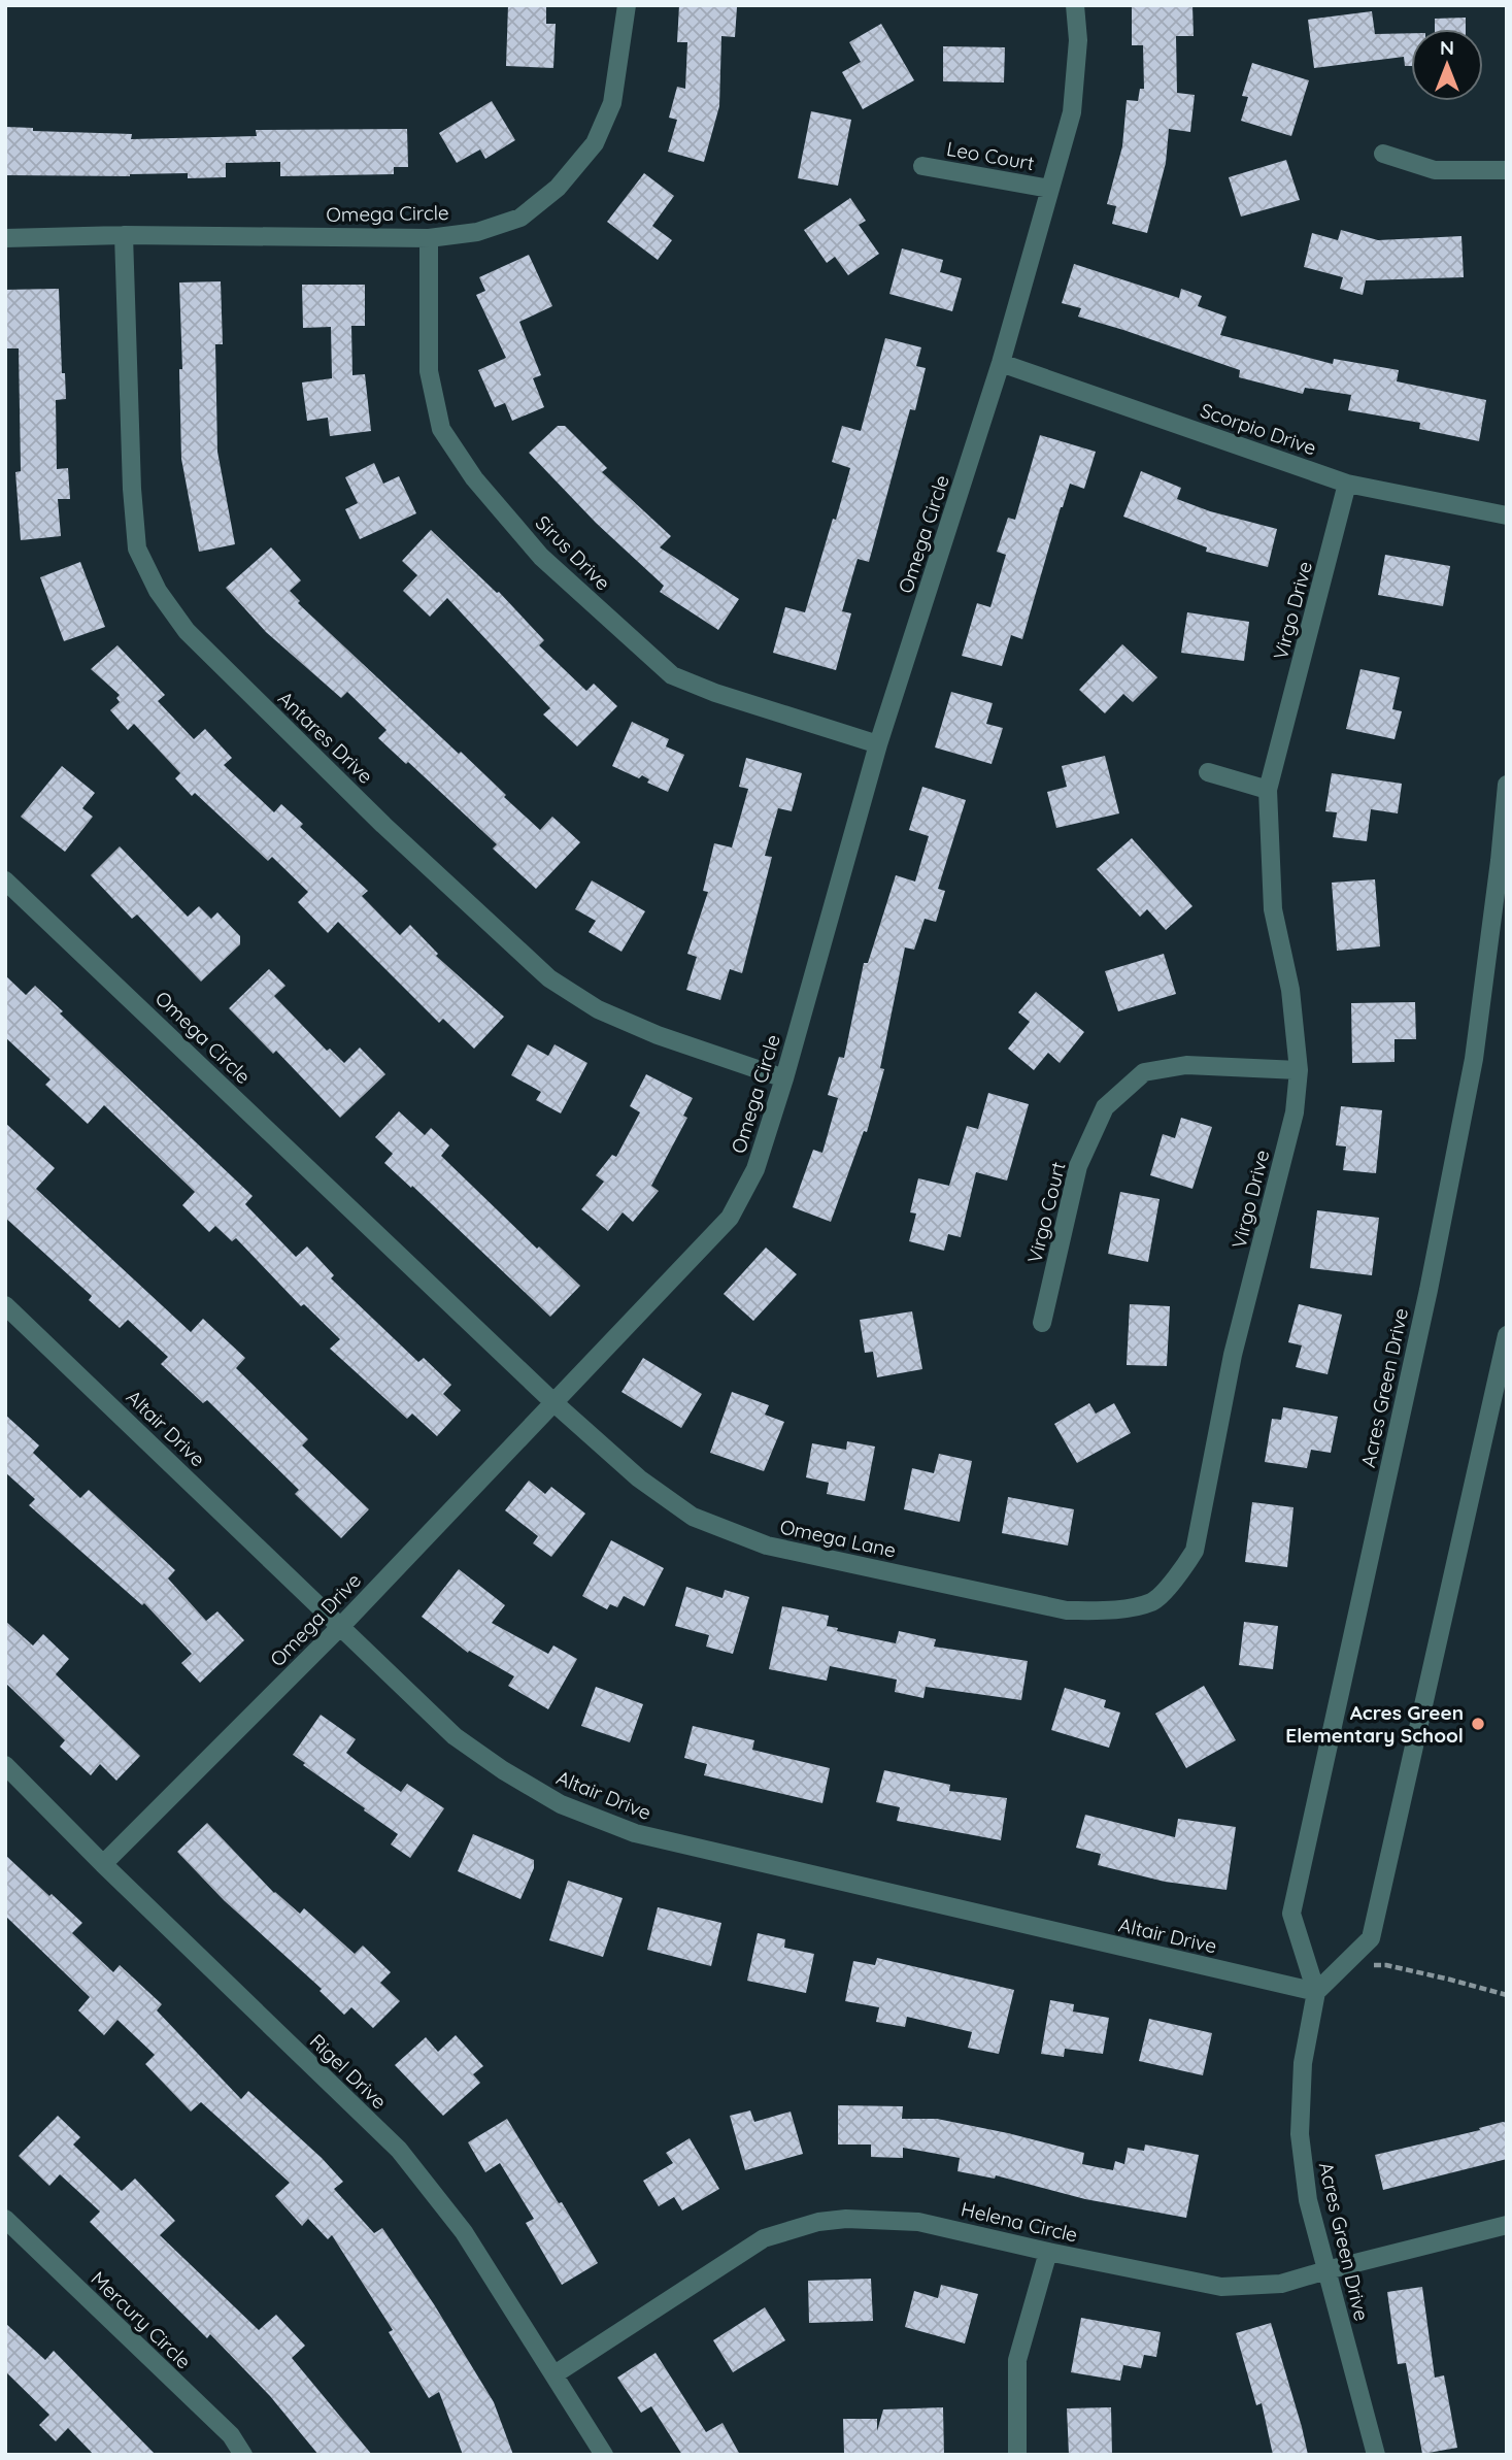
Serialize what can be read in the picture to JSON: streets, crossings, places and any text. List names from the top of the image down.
{
  "streets": {
    "street": [
      "Leo Court",
      "Omega Circle",
      "Scorpio Drive",
      "Sirus Drive",
      "Virgo Drive",
      "Antares Drive",
      "Virgo Court",
      "Acres Green Drive",
      "Altair Drive",
      "Omega Lane",
      "Omega Drive",
      "Rigel Drive",
      "Helena Circle",
      "Mercury Circle"
    ]
  },
  "crossings": [
    ["Leo Court", "Omega Circle"],
    ["Omega Circle", "Scorpio Drive"],
    ["Omega Circle", "Sirus Drive"],
    ["Omega Circle", "Antares Drive"],
    ["Omega Circle", "Omega Lane"],
    ["Omega Circle", "Omega Drive"],
    ["Scorpio Drive", "Virgo Drive"],
    ["Virgo Drive", "Virgo Court"],
    ["Virgo Drive", "Omega Lane"],
    ["Acres Green Drive", "Altair Drive"],
    ["Acres Green Drive", "Helena Circle"],
    ["Altair Drive", "Omega Drive"],
    ["Omega Lane", "Omega Drive"],
    ["Omega Drive", "Rigel Drive"],
    ["Rigel Drive", "Helena Circle"]
  ],
  "places": ["Acres Green Elementary School"],
  "north": "top"
}
